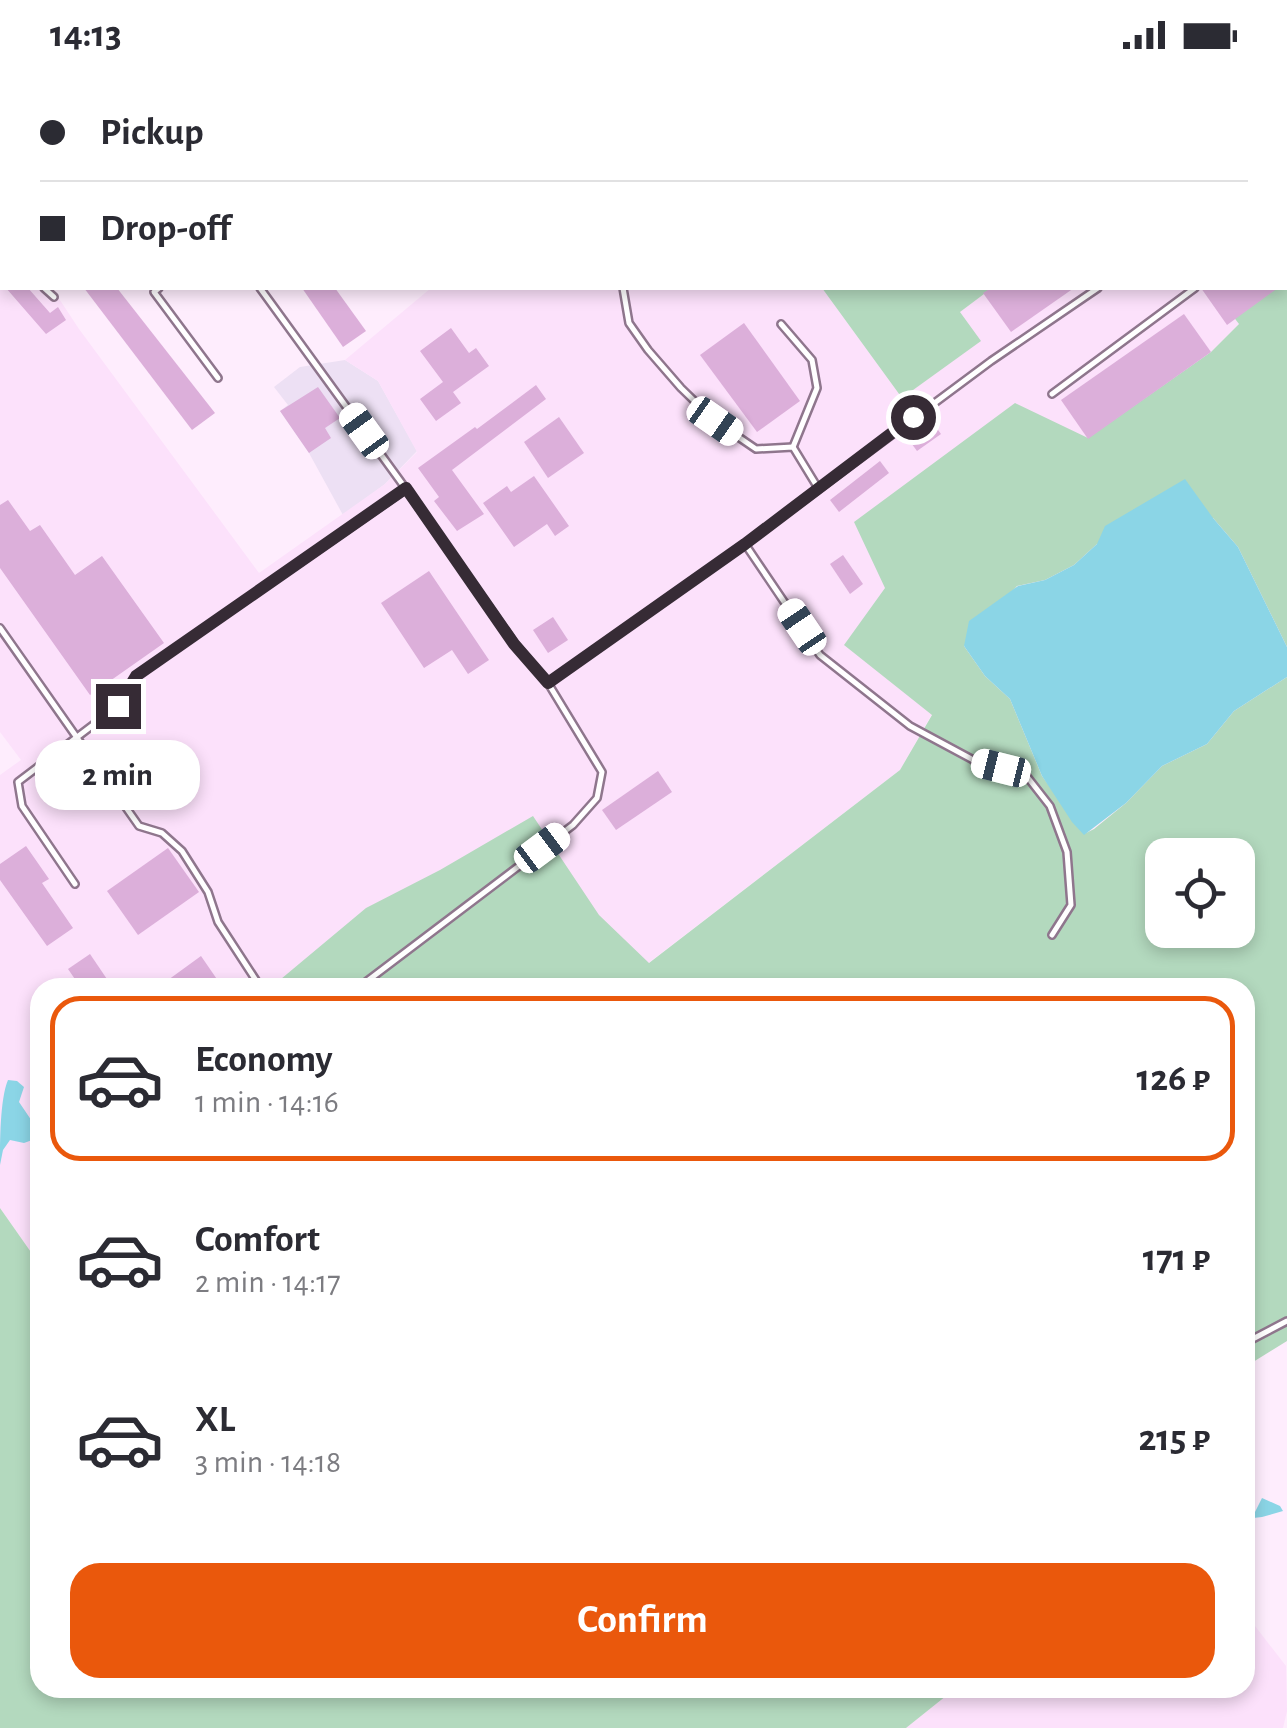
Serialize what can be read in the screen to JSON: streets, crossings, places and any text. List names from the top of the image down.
{
  "page": {
    "status": "14:13",
    "banner": ["Pickup", "Drop-off"],
    "bubble": "2 min",
    "list": [
      {
        "name": "Economy",
        "note": "1 min · 14:16",
        "value": "126 ₽"
      },
      {
        "name": "Comfort",
        "note": "2 min · 14:17",
        "value": "171 ₽"
      },
      {
        "name": "XL",
        "note": "3 min · 14:18",
        "value": "215 ₽"
      }
    ],
    "buttons": "Confirm"
  }
}
